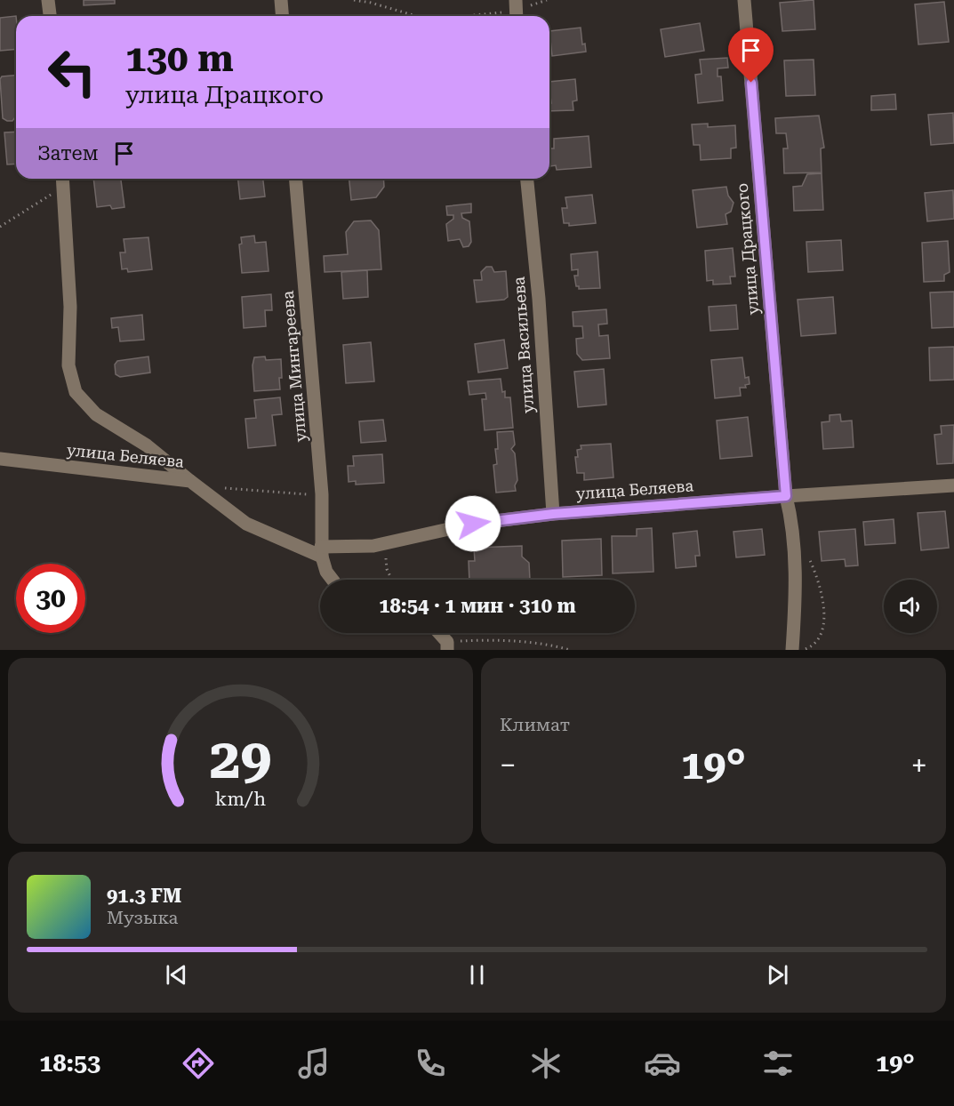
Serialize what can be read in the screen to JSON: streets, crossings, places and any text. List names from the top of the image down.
{
  "streets": {
    "street": [
      "улица Драцкого",
      "улица Васильева",
      "улица Мингареева",
      "улица Беляева"
    ]
  },
  "crossings": [
    ["улица Драцкого", "улица Беляева"],
    ["улица Васильева", "улица Беляева"],
    ["улица Мингареева", "улица Беляева"]
  ],
  "page": {
    "turn": ["130 m", "улица Драцкого"],
    "then": "Затем",
    "limit": "30",
    "trip": "18:54 · 1 мин · 310 m",
    "tile": "Климат",
    "heat": ["−", "19°", "+"],
    "song": ["91.3 FM", "Музыка"],
    "tabs": ["18:53", "19°"],
    "gauge": ["29", "km/h"]
  }
}
